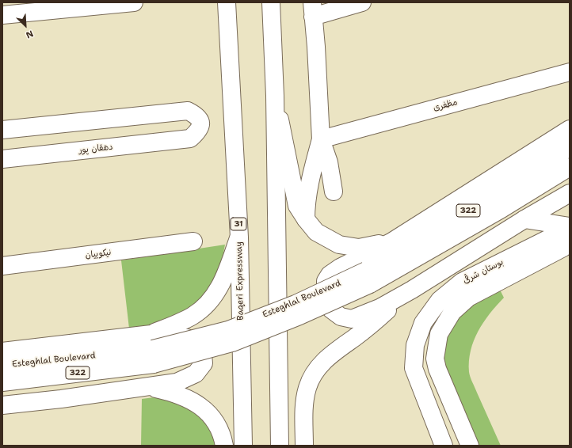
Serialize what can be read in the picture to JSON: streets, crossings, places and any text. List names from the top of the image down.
{
  "streets": {
    "main road": [
      "مظفری",
      "دهقان پور",
      "322",
      "31",
      "نیکوییان",
      "بوستان شرقی",
      "Baqeri Expressway",
      "Esteghlal Boulevard"
    ]
  },
  "north": "bottom right"
}
